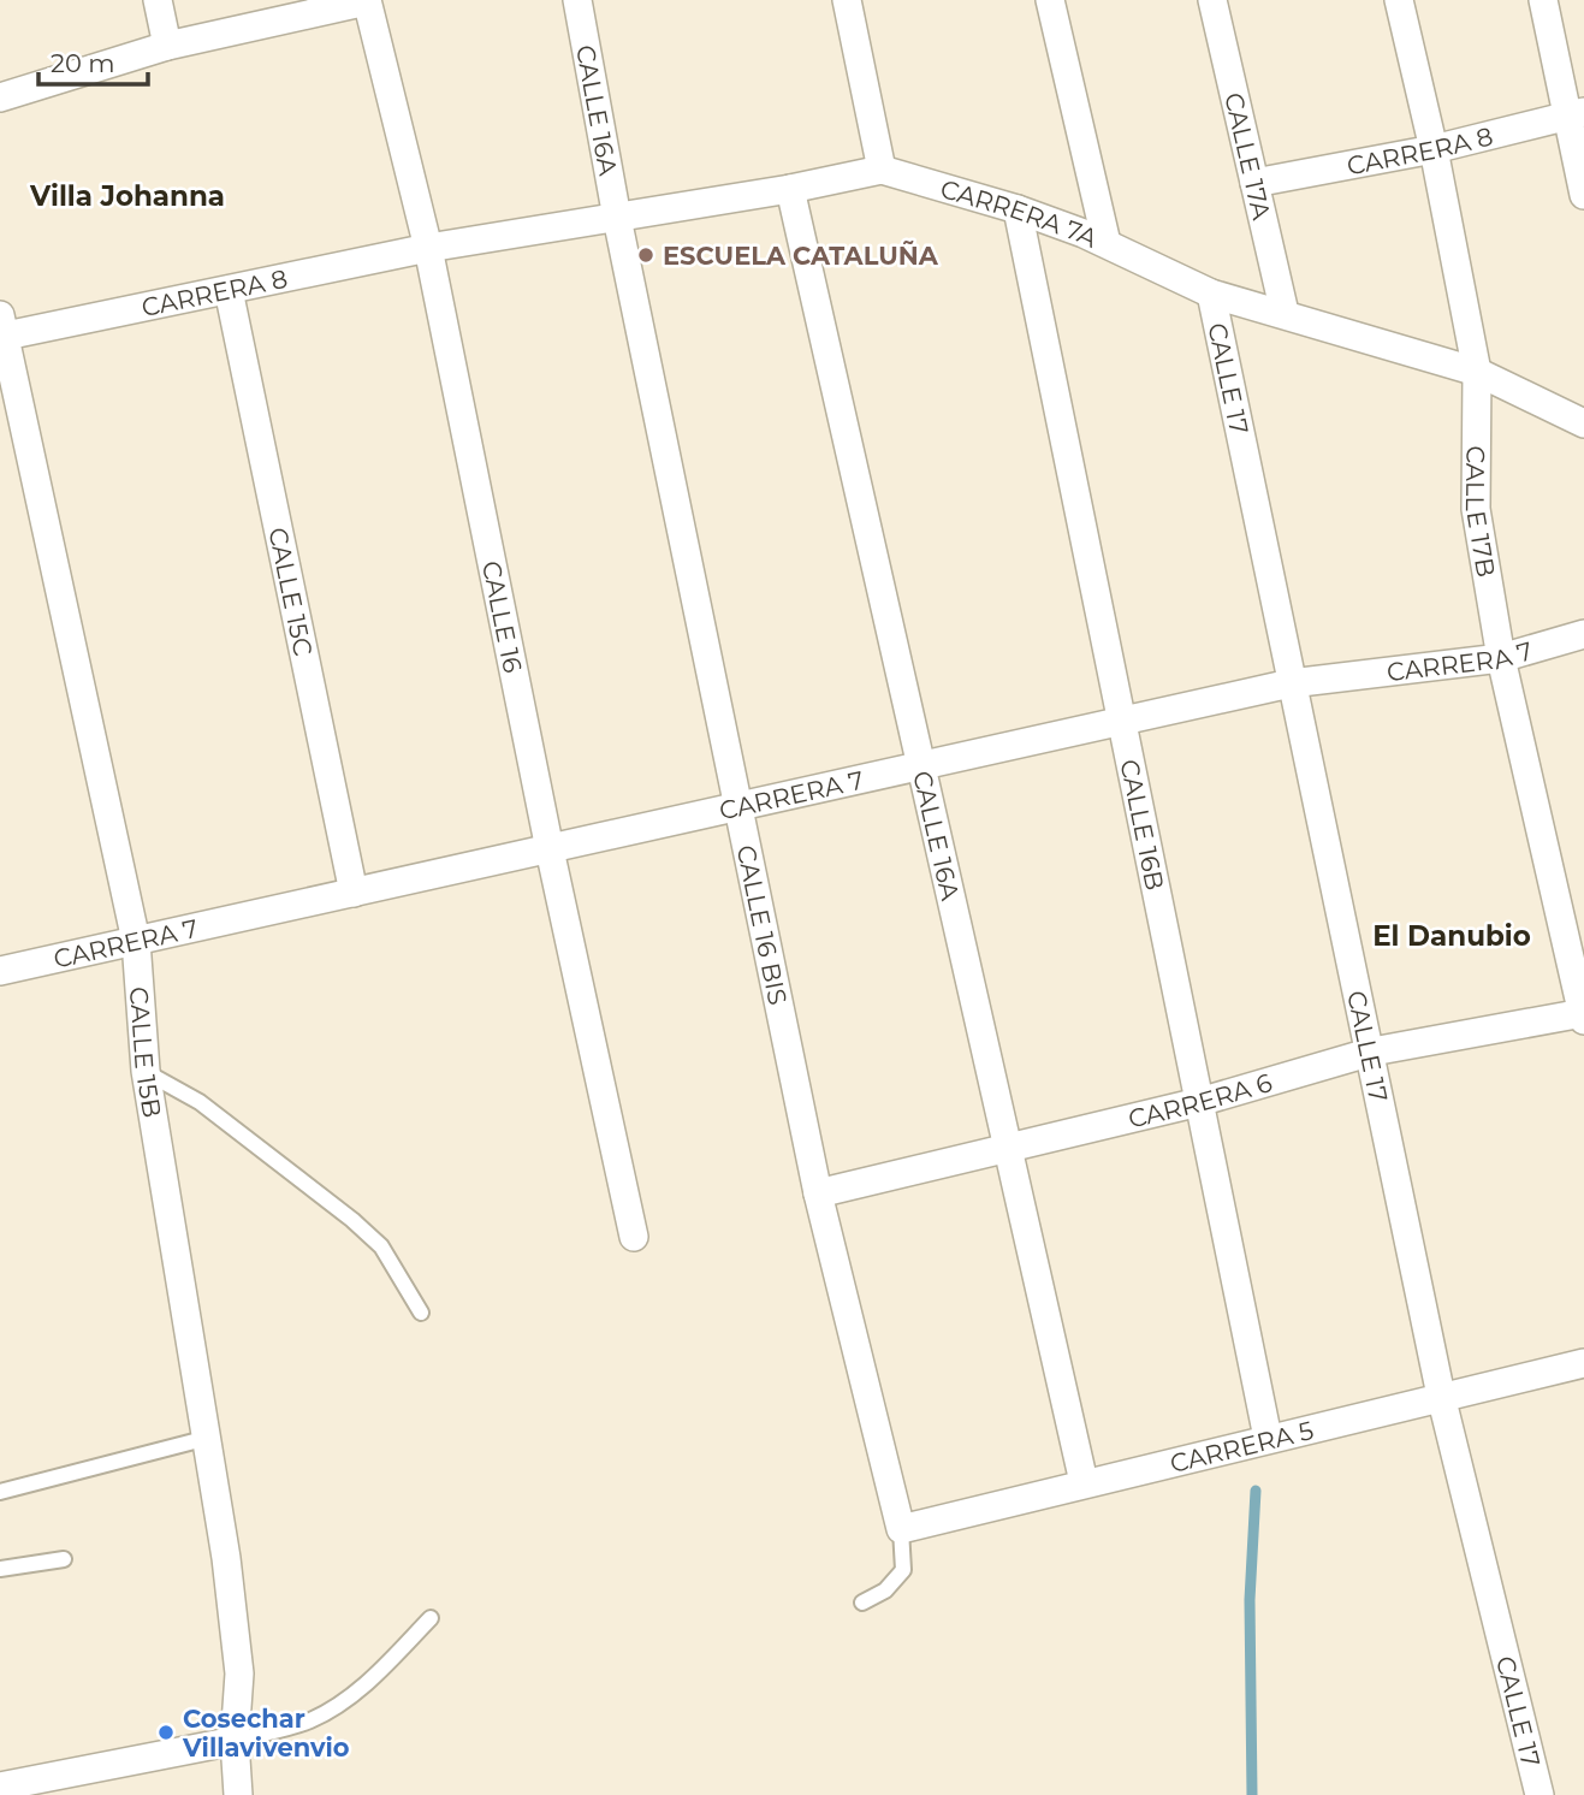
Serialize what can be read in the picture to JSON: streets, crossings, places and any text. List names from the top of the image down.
{
  "streets": {
    "street": [
      "CALLE 16A",
      "CARRERA 8",
      "CALLE 17A",
      "CARRERA 7A",
      "CALLE 17",
      "CALLE 17B",
      "CALLE 15C",
      "CALLE 16",
      "CARRERA 7",
      "CALLE 16B",
      "CALLE 16 BIS",
      "CALLE 15B",
      "CARRERA 6",
      "CARRERA 5"
    ]
  },
  "crossings": [
    ["CALLE 16A", "CARRERA 7A"],
    ["CALLE 16A", "CARRERA 7"],
    ["CALLE 16A", "CALLE 16 BIS"],
    ["CALLE 16A", "CARRERA 6"],
    ["CALLE 16A", "CARRERA 5"],
    ["CARRERA 8", "CALLE 17A"],
    ["CARRERA 8", "CARRERA 7A"],
    ["CARRERA 8", "CALLE 17B"],
    ["CARRERA 8", "CALLE 15C"],
    ["CARRERA 8", "CALLE 16"],
    ["CARRERA 8", "CALLE 15B"],
    ["CALLE 17A", "CARRERA 7A"],
    ["CARRERA 7A", "CALLE 17"],
    ["CARRERA 7A", "CALLE 17B"],
    ["CARRERA 7A", "CALLE 16"],
    ["CARRERA 7A", "CALLE 16B"],
    ["CARRERA 7A", "CALLE 16 BIS"],
    ["CALLE 17", "CARRERA 7"],
    ["CALLE 17", "CARRERA 6"],
    ["CALLE 17", "CARRERA 5"],
    ["CALLE 17B", "CARRERA 7"],
    ["CALLE 17B", "CARRERA 6"],
    ["CALLE 15C", "CARRERA 7"],
    ["CALLE 16", "CARRERA 7"],
    ["CARRERA 7", "CALLE 16B"],
    ["CARRERA 7", "CALLE 16 BIS"],
    ["CARRERA 7", "CALLE 15B"],
    ["CALLE 16B", "CARRERA 6"],
    ["CALLE 16B", "CARRERA 5"],
    ["CALLE 16 BIS", "CARRERA 6"],
    ["CALLE 16 BIS", "CARRERA 5"]
  ],
  "districts": ["Villa Johanna", "El Danubio"],
  "places": ["ESCUELA CATALUÑA", "Cosechar Villavivenvio"],
  "scale_bar": "20 m"
}
